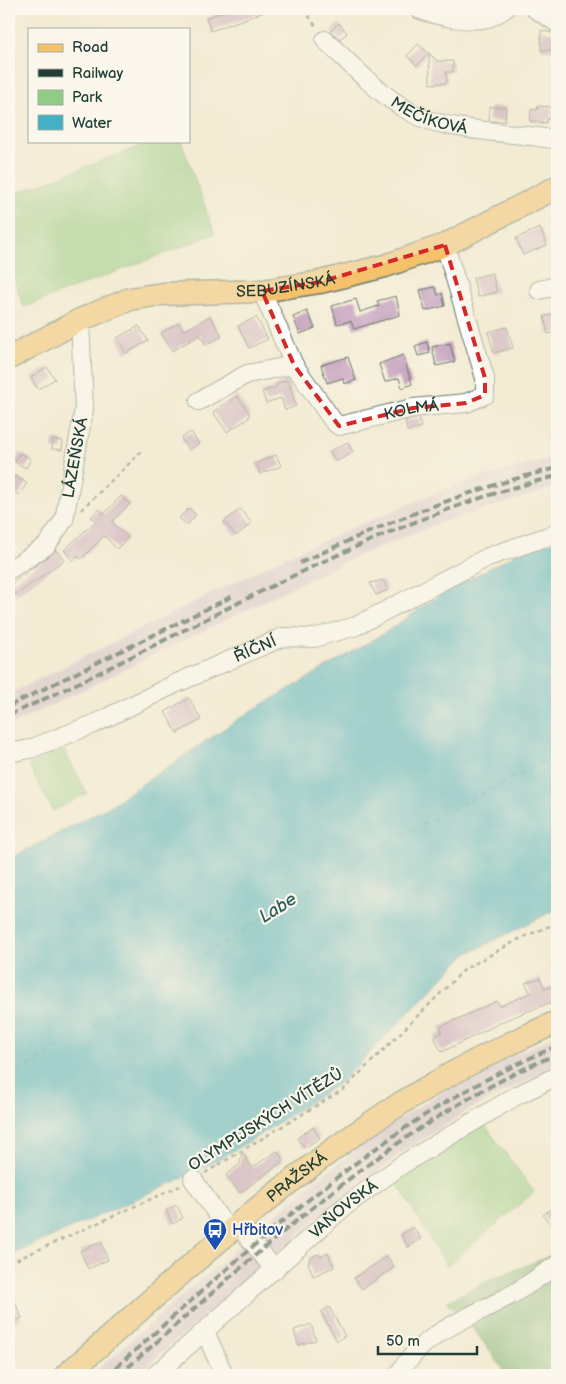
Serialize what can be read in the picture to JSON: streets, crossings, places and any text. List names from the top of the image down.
{
  "streets": {
    "main road": ["SEBUZÍNSKÁ", "PRAŽSKÁ"],
    "street": [
      "MEČÍKOVÁ",
      "KOLMÁ",
      "LÁZEŇSKÁ",
      "ŘÍČNÍ",
      "VAŇOVSKÁ"
    ],
    "path": ["OLYMPIJSKÝCH VÍTĚZŮ"]
  },
  "crossings": [
    ["SEBUZÍNSKÁ", "KOLMÁ"],
    ["SEBUZÍNSKÁ", "LÁZEŇSKÁ"]
  ],
  "water": ["Labe"],
  "places": {
    "bus stop": ["Hřbitov"]
  },
  "legend": [
    "Road",
    "Railway",
    "Park",
    "Water"
  ],
  "scale_bar": "50 m"
}
